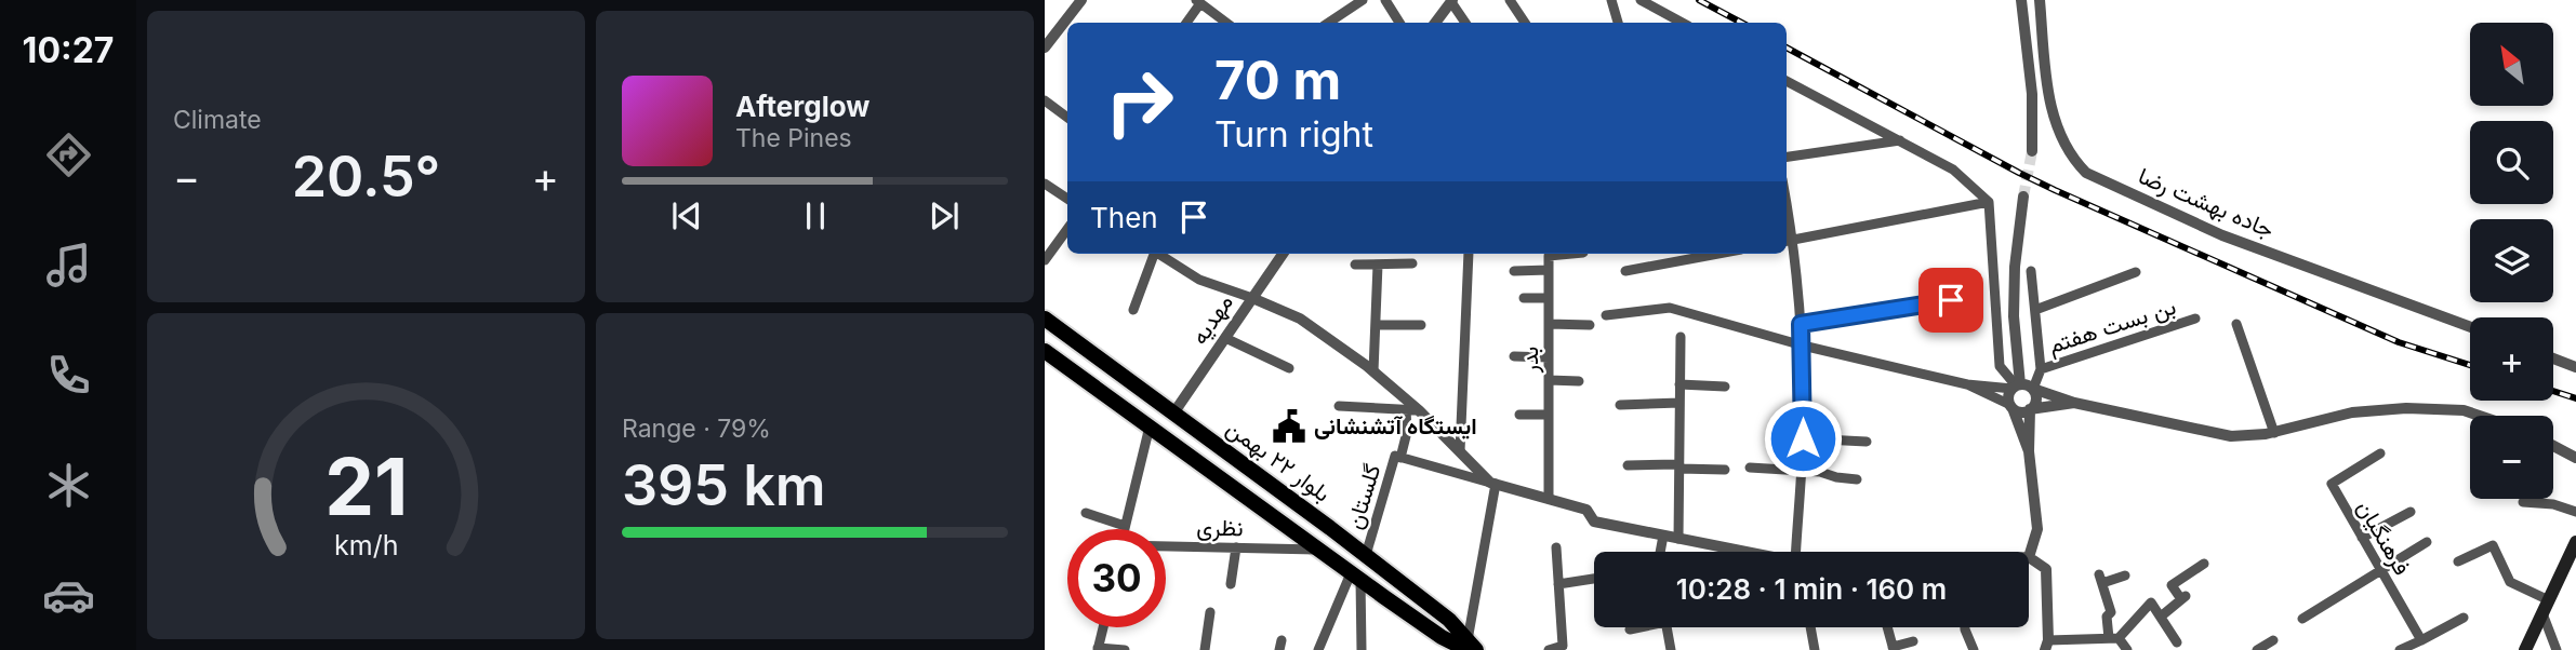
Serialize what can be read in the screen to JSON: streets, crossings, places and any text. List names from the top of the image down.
{
  "streets": {
    "main road": ["بلوار ۲۲ بهمن"],
    "street": [
      "جاده بهشت رضا",
      "مهدیه",
      "بن بست هفتم",
      "بدر",
      "گلستان",
      "نظری",
      "فرهنگیان"
    ]
  },
  "crossings": [
    ["مهدیه", "بلوار ۲۲ بهمن"],
    ["بلوار ۲۲ بهمن", "گلستان"]
  ],
  "places": {
    "public building": ["ایستگاه آتشنشانی"]
  },
  "north": "top left",
  "page": {
    "tabs": "10:27",
    "tile": [
      "Climate",
      ["Range · 79%", "395 km"]
    ],
    "map_buttons": ["+", "−"],
    "turn": ["70 m", "Turn right"],
    "song": ["Afterglow", "The Pines"],
    "heat": ["−", "20.5°", "+"],
    "then": "Then",
    "limit": "30",
    "trip": "10:28 · 1 min · 160 m",
    "gauge": ["21", "km/h"]
  }
}
